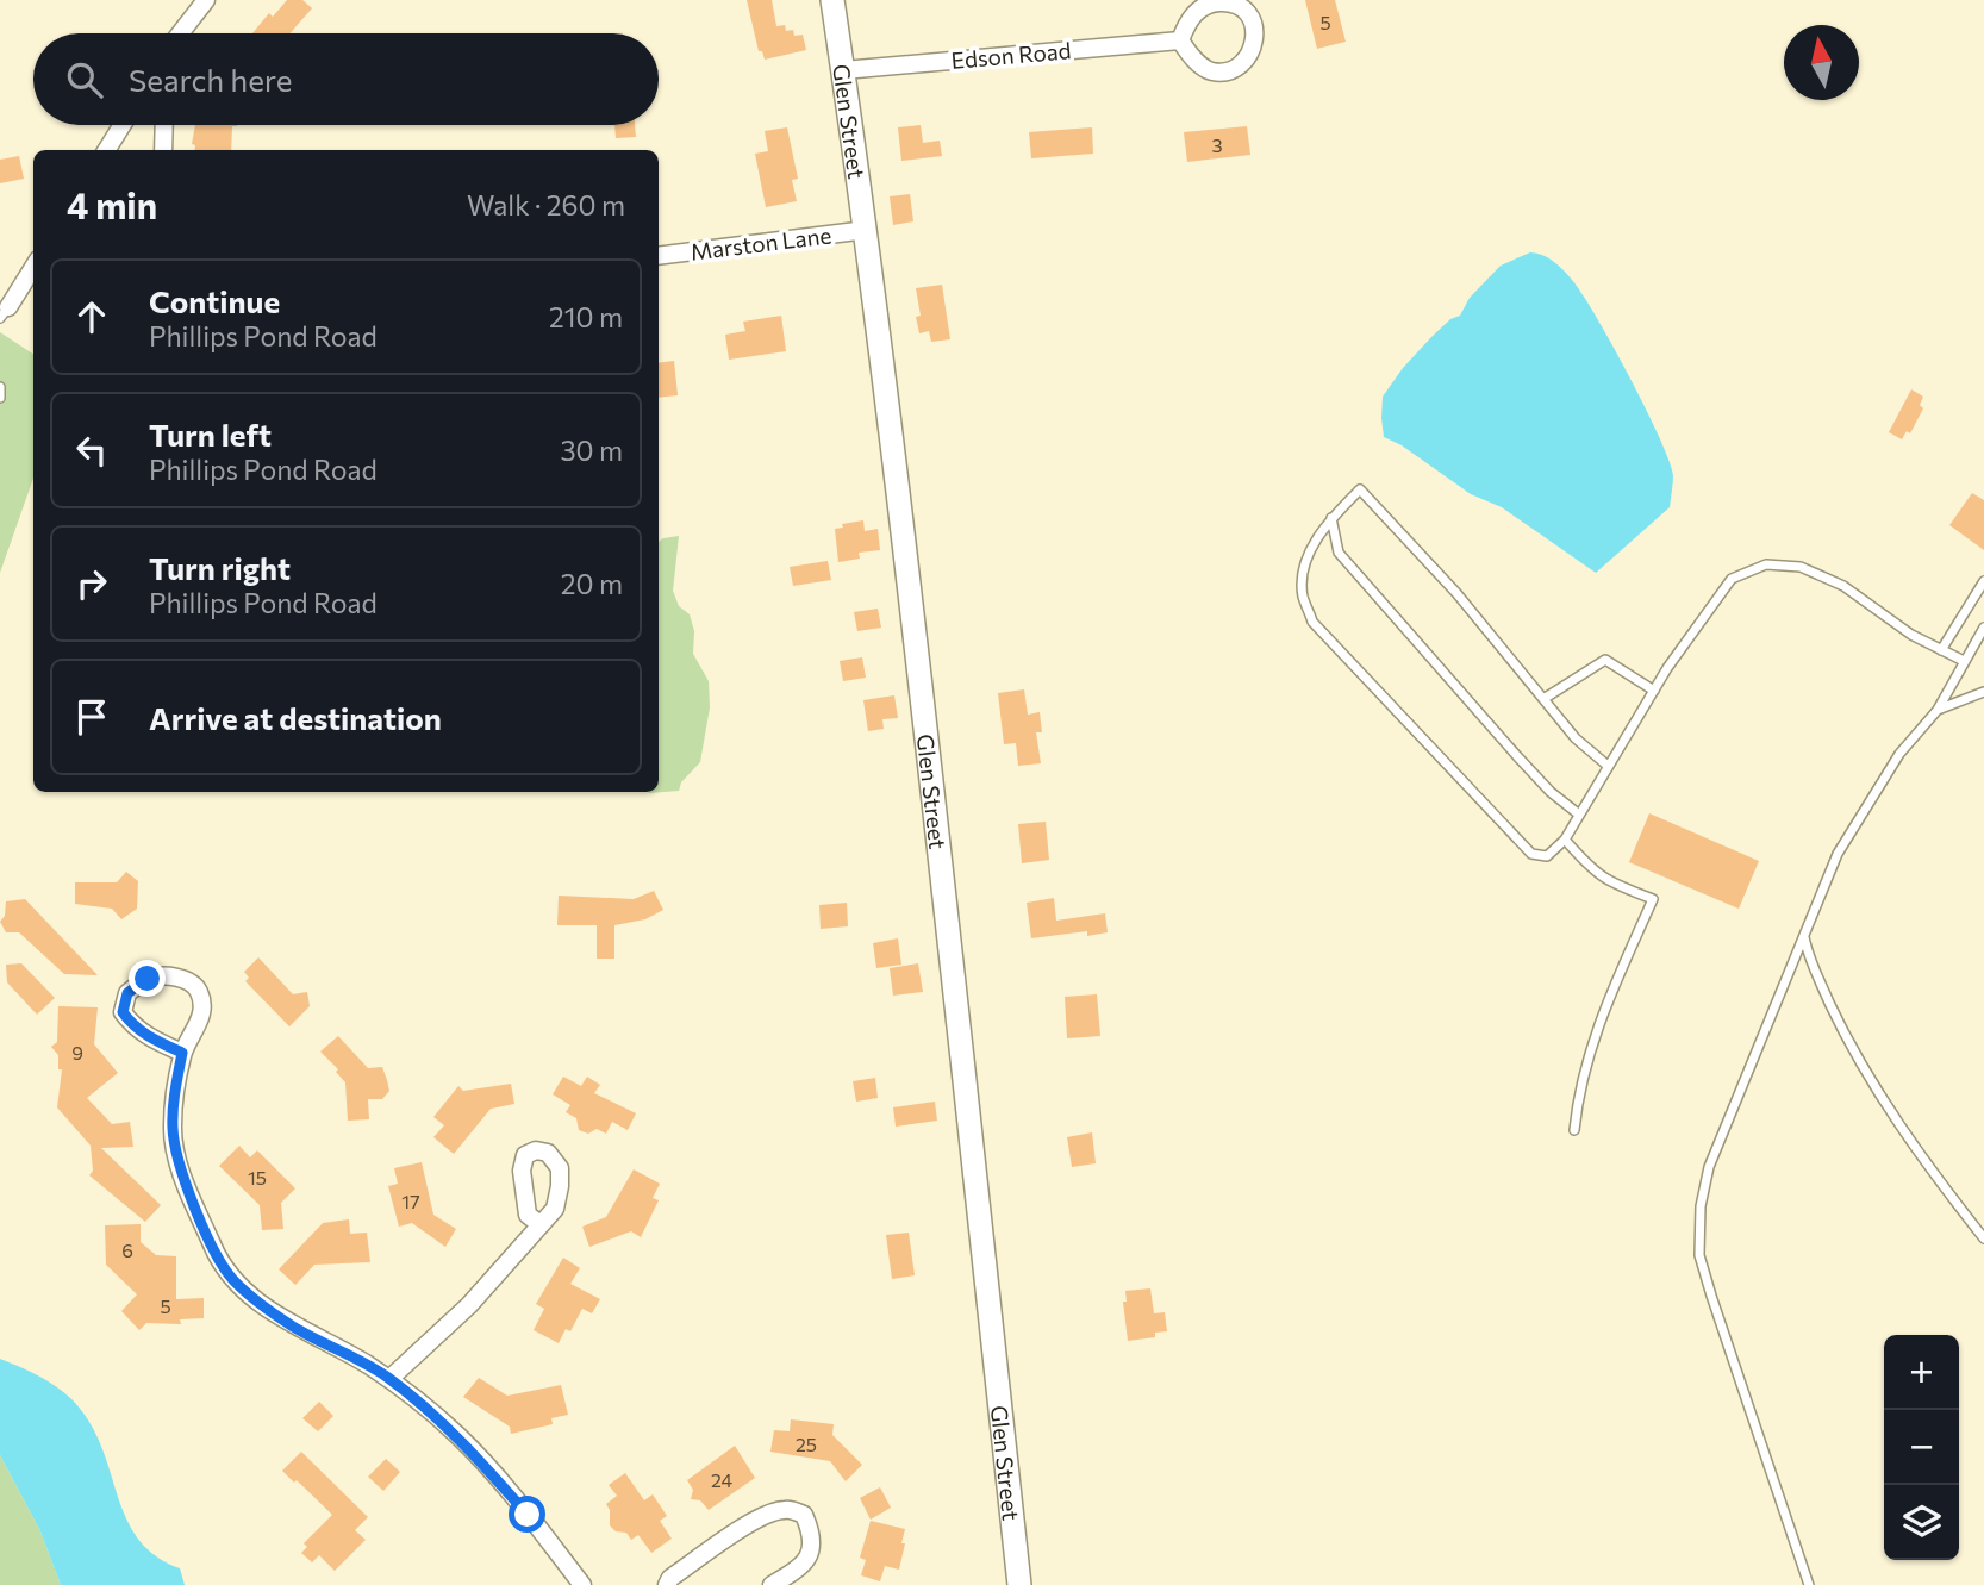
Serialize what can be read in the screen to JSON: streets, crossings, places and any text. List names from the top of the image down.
{
  "streets": {
    "street": ["Edson Road", "Glen Street", "Marston Lane"]
  },
  "crossings": [
    ["Edson Road", "Glen Street"],
    ["Glen Street", "Marston Lane"]
  ],
  "house_numbers": [
    "5",
    "3",
    "9",
    "15",
    "17",
    "6",
    "5",
    "25",
    "24"
  ],
  "north": "top",
  "page": {
    "search": "Search here",
    "heading": ["4 min", "Walk · 260 m"],
    "list": [
      ["Continue", "Phillips Pond Road", "210 m"],
      ["Turn left", "Phillips Pond Road", "30 m"],
      ["Turn right", "Phillips Pond Road", "20 m"],
      "Arrive at destination"
    ],
    "map_buttons": ["+", "−"]
  }
}
